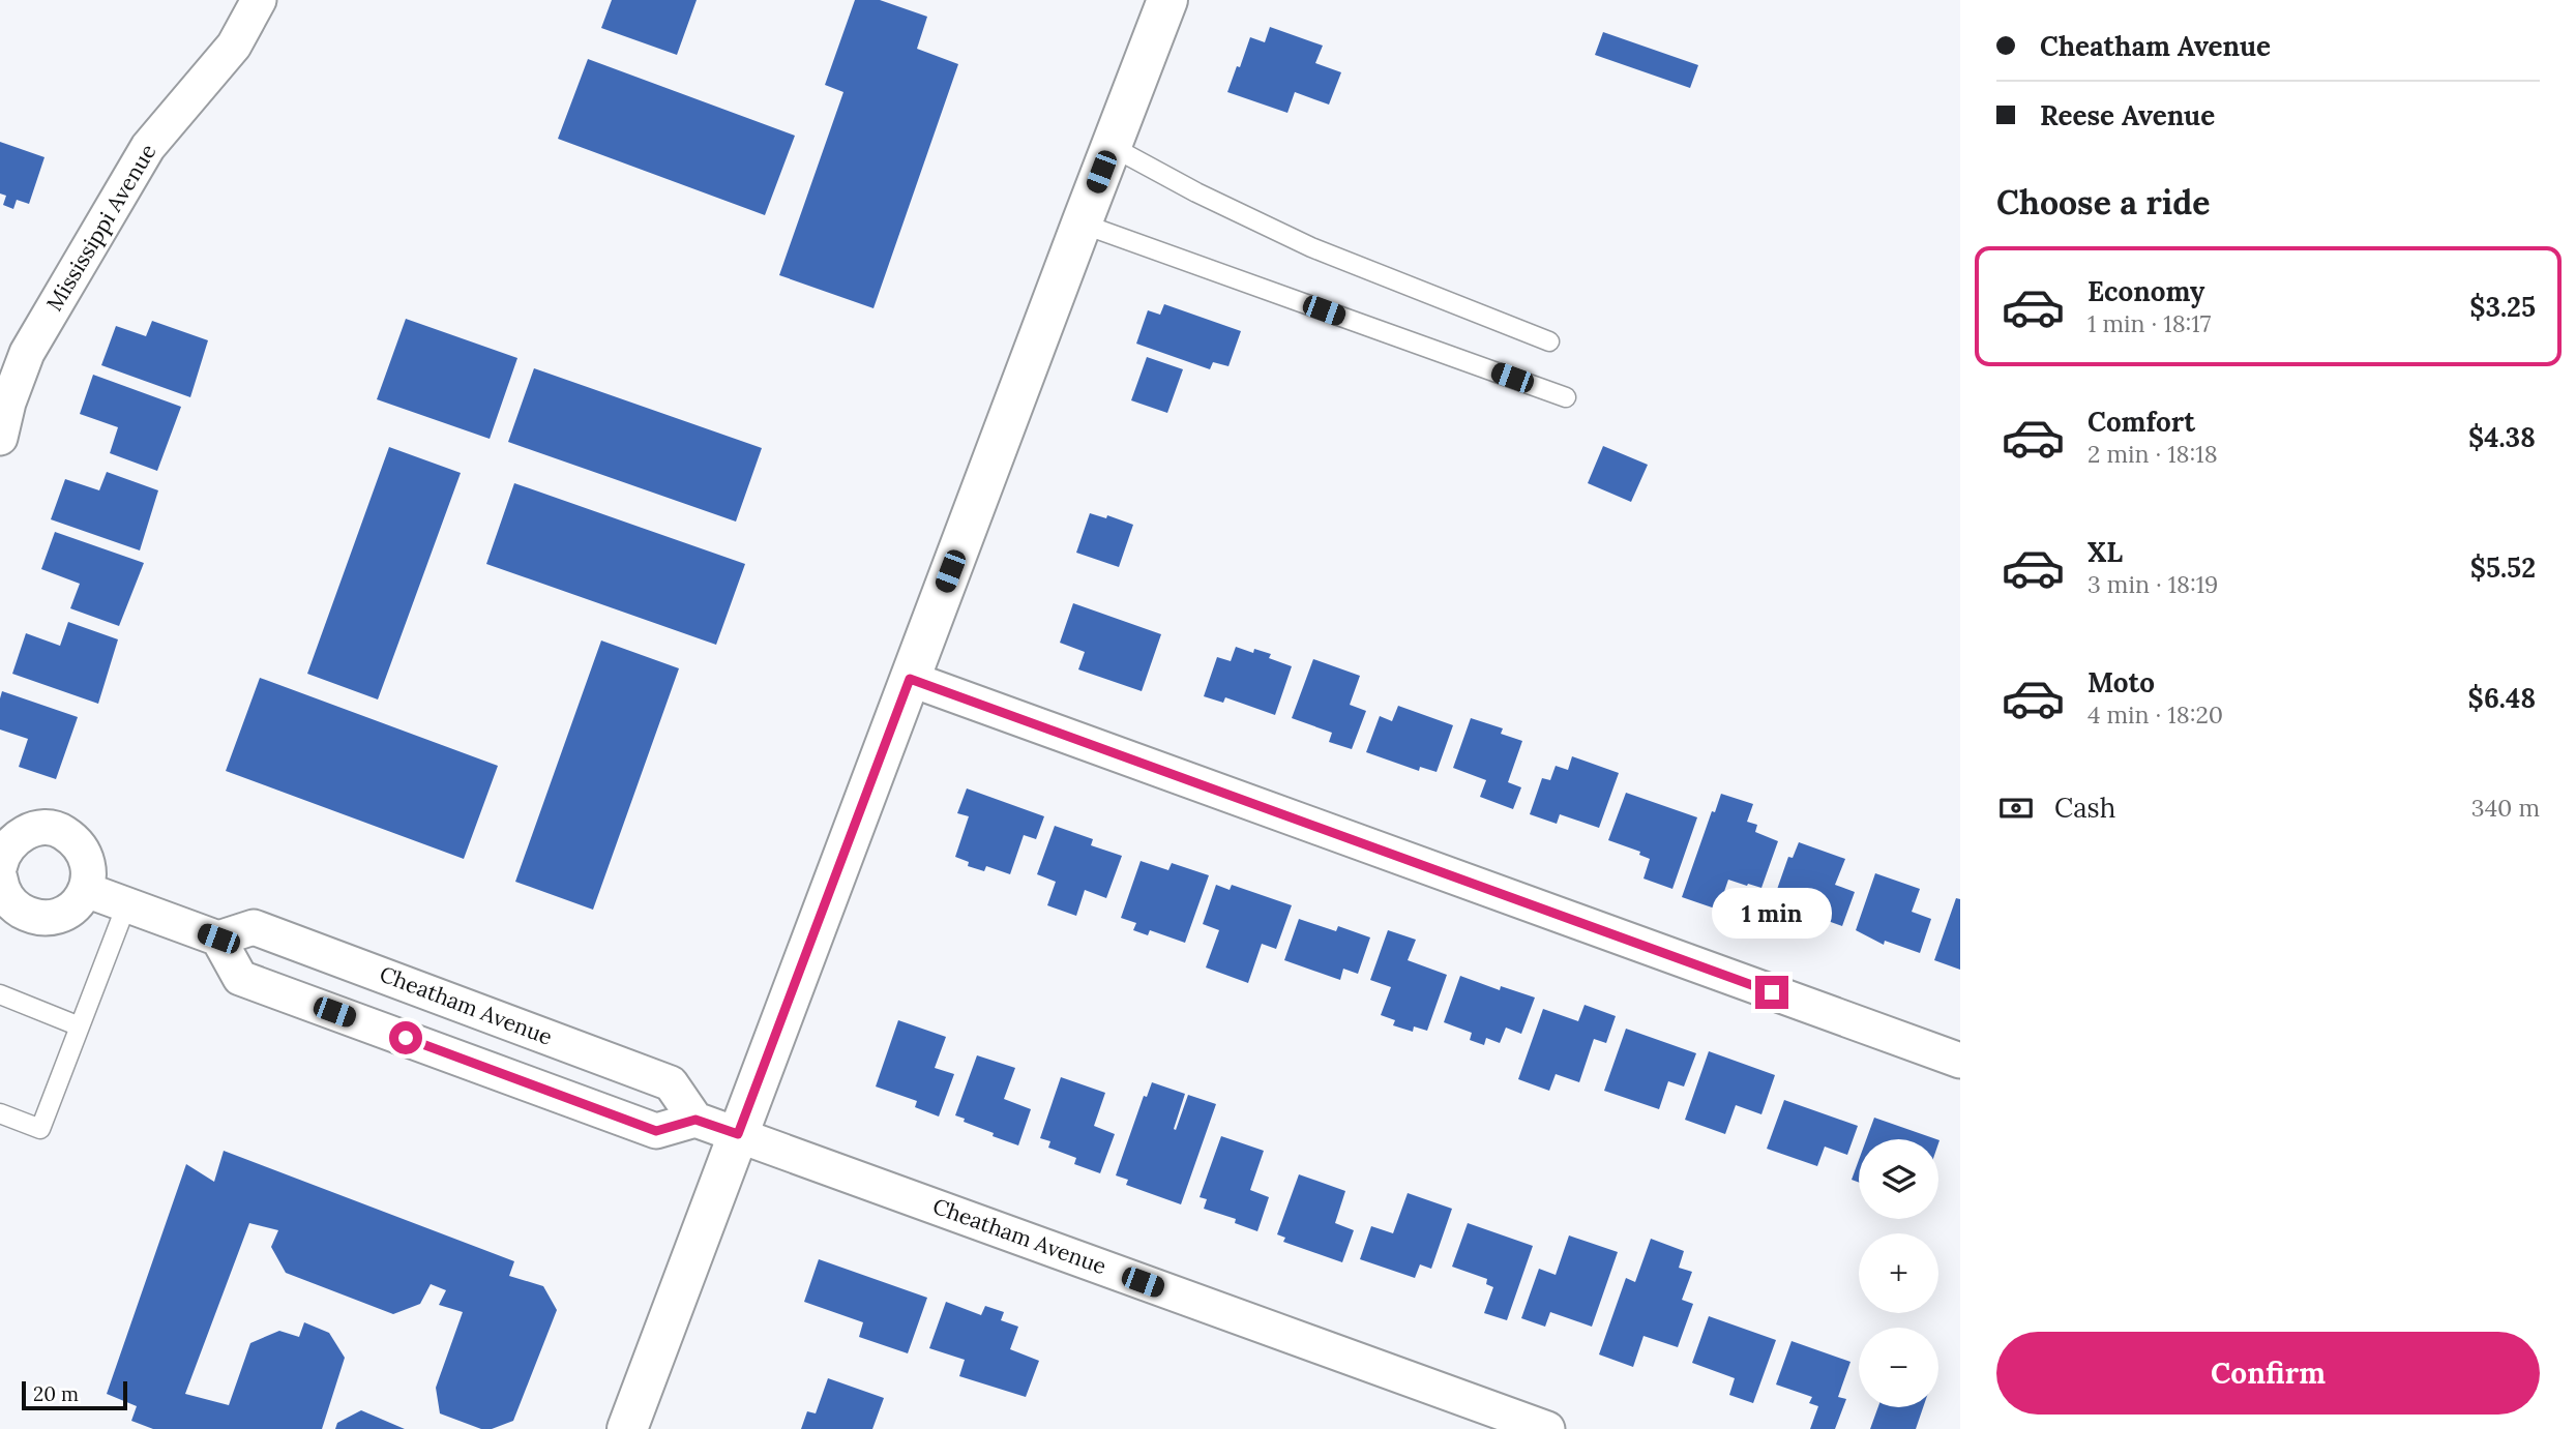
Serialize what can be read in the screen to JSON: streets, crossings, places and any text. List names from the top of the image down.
{
  "streets": {
    "street": ["Mississippi Avenue", "Cheatham Avenue"]
  },
  "scale_bar": "20 m",
  "page": {
    "banner": ["Cheatham Avenue", "Reese Avenue"],
    "heading": "Choose a ride",
    "list": [
      {
        "name": "Economy",
        "note": "1 min · 18:17",
        "value": "$3.25"
      },
      {
        "name": "Comfort",
        "note": "2 min · 18:18",
        "value": "$4.38"
      },
      {
        "name": "XL",
        "note": "3 min · 18:19",
        "value": "$5.52"
      },
      {
        "name": "Moto",
        "note": "4 min · 18:20",
        "value": "$6.48"
      }
    ],
    "pay": ["Cash", "340 m"],
    "bubble": "1 min",
    "map_buttons": ["+", "−"],
    "buttons": "Confirm",
    "scale": "20 m"
  }
}
